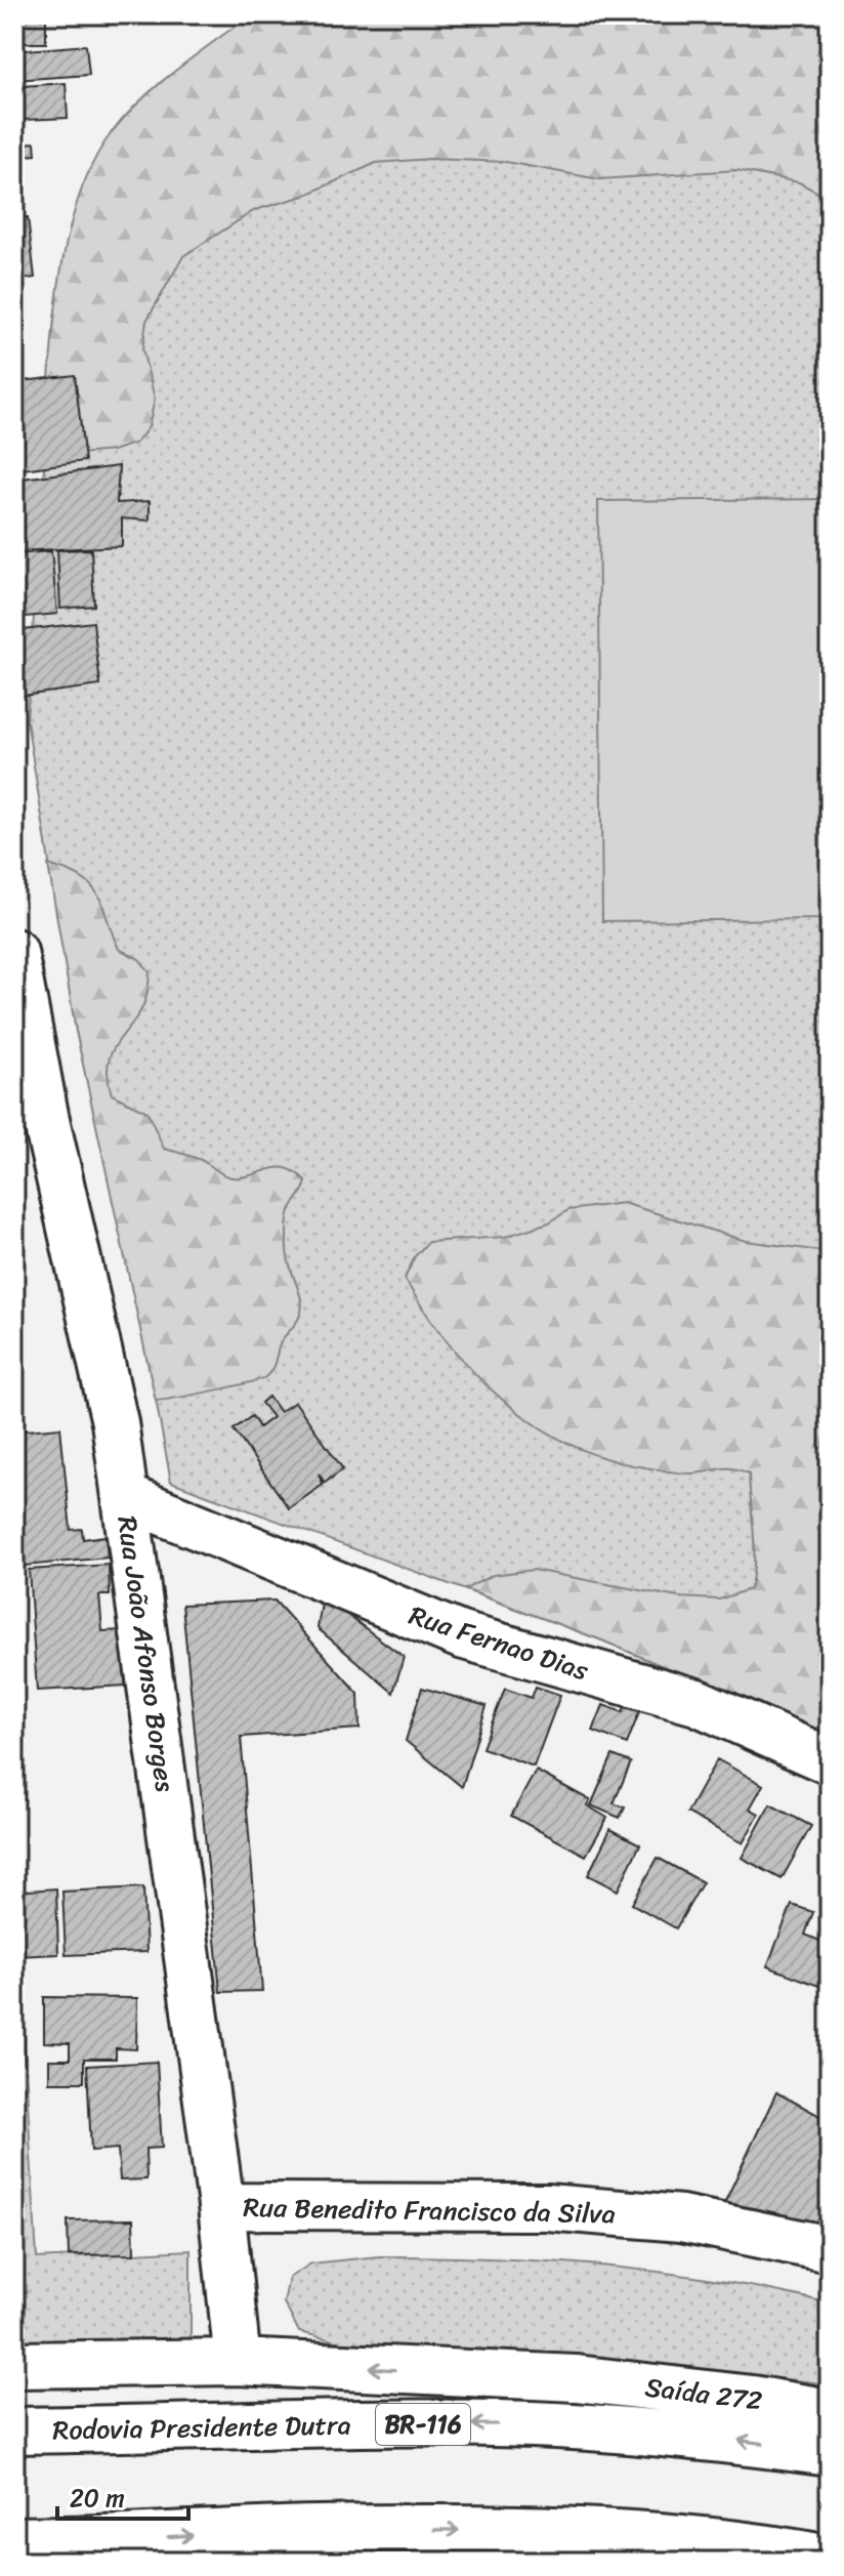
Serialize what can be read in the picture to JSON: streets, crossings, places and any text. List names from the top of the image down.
{
  "streets": {
    "main road": [
      "Rua Fernao Dias",
      "Rua João Afonso Borges",
      "Rua Benedito Francisco da Silva",
      "Saída 272",
      "BR-116",
      "Rodovia Presidente Dutra"
    ]
  },
  "crossings": [
    ["Rua Fernao Dias", "Rua João Afonso Borges"],
    ["Rua João Afonso Borges", "Rua Benedito Francisco da Silva"],
    ["Rua João Afonso Borges", "Saída 272"]
  ],
  "scale_bar": "20 m"
}
